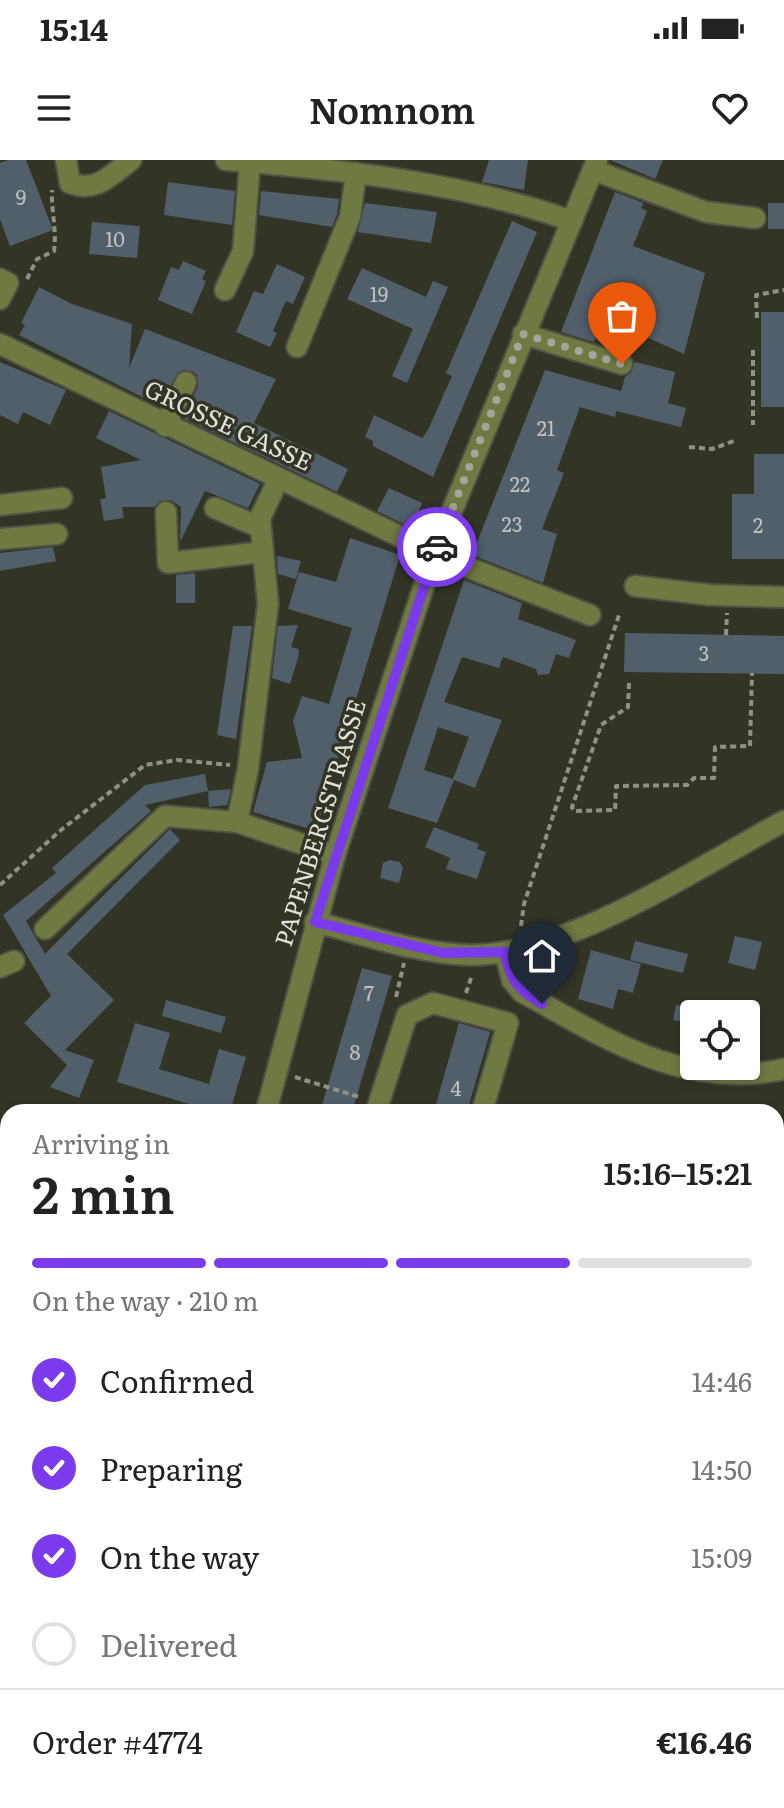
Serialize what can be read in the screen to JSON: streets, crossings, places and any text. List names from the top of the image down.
{
  "streets": {
    "street": ["GROSSE GASSE", "PAPENBERGSTRASSE"]
  },
  "crossings": [
    ["GROSSE GASSE", "PAPENBERGSTRASSE"]
  ],
  "house_numbers": [
    "9",
    "10",
    "19",
    "21",
    "22",
    "23",
    "2",
    "3",
    "7",
    "8",
    "4"
  ],
  "page": {
    "status": "15:14",
    "header": "Nomnom",
    "heading": ["2 min", "Arriving in", "15:16–15:21"],
    "panel": ["Order #4774", "€16.46"],
    "bar": "On the way · 210 m",
    "list": [
      ["Confirmed", "14:46"],
      ["Preparing", "14:50"],
      ["On the way", "15:09"],
      "Delivered"
    ]
  }
}
